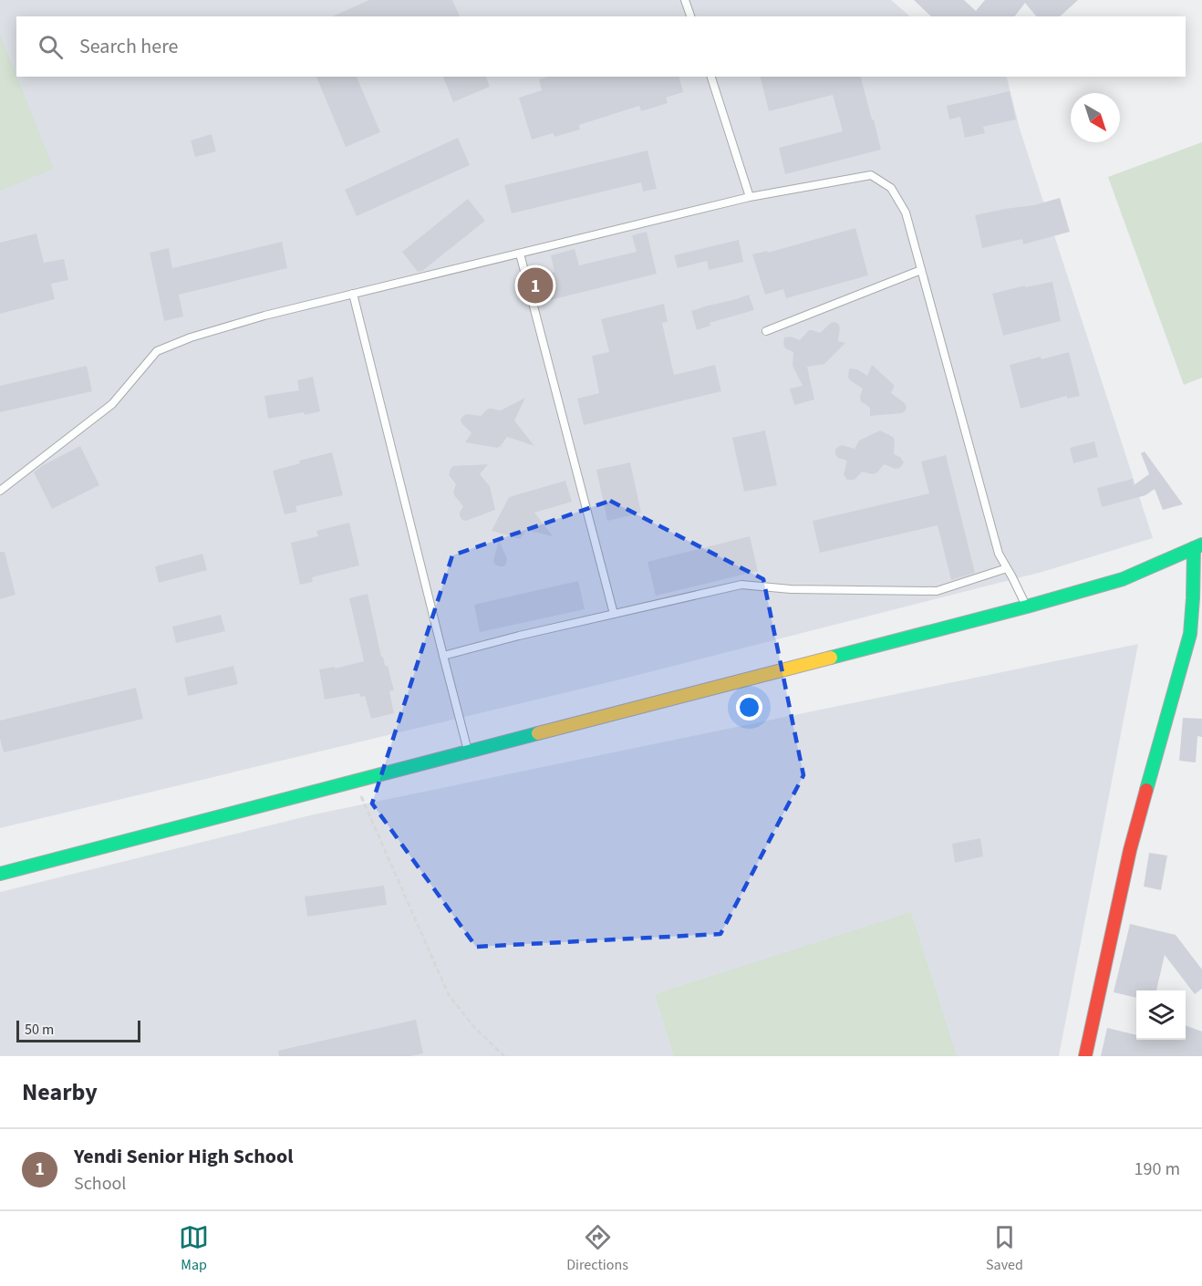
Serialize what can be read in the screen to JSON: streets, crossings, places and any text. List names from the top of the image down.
{
  "scale_bar": "50 m",
  "north": "bottom right",
  "page": {
    "search": "Search here",
    "pins": "1",
    "scale": "50 m",
    "heading": "Nearby",
    "list": [
      {
        "mark": "1",
        "name": "Yendi Senior High School",
        "note": "School",
        "value": "190 m"
      }
    ],
    "nav": ["Map", "Directions", "Saved"]
  }
}
